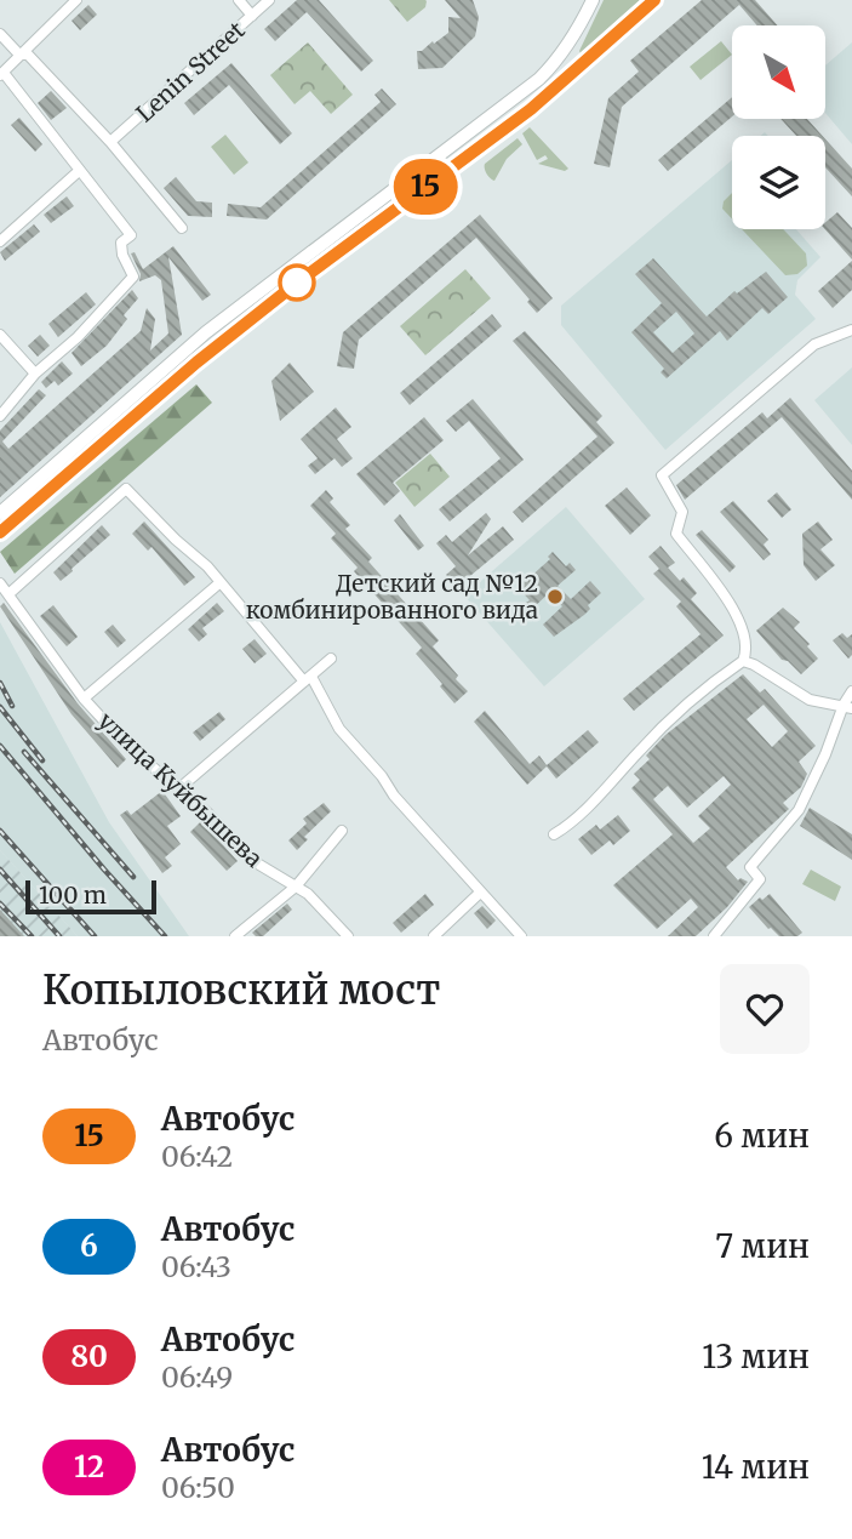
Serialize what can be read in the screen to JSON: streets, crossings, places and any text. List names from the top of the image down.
{
  "streets": {
    "street": ["Lenin Street", "улица Куйбышева"]
  },
  "places": ["Детский сад №12 комбинированного вида"],
  "lines": ["bus line 15"],
  "scale_bar": "100 m",
  "north": "bottom right",
  "page": {
    "on_map": "15",
    "scale": "100 m",
    "heading": ["Копыловский мост", "Автобус"],
    "list": [
      {
        "mark": "15",
        "name": "Автобус",
        "note": "06:42",
        "value": "6 мин"
      },
      {
        "mark": "6",
        "name": "Автобус",
        "note": "06:43",
        "value": "7 мин"
      },
      {
        "mark": "80",
        "name": "Автобус",
        "note": "06:49",
        "value": "13 мин"
      },
      {
        "mark": "12",
        "name": "Автобус",
        "note": "06:50",
        "value": "14 мин"
      }
    ]
  }
}
